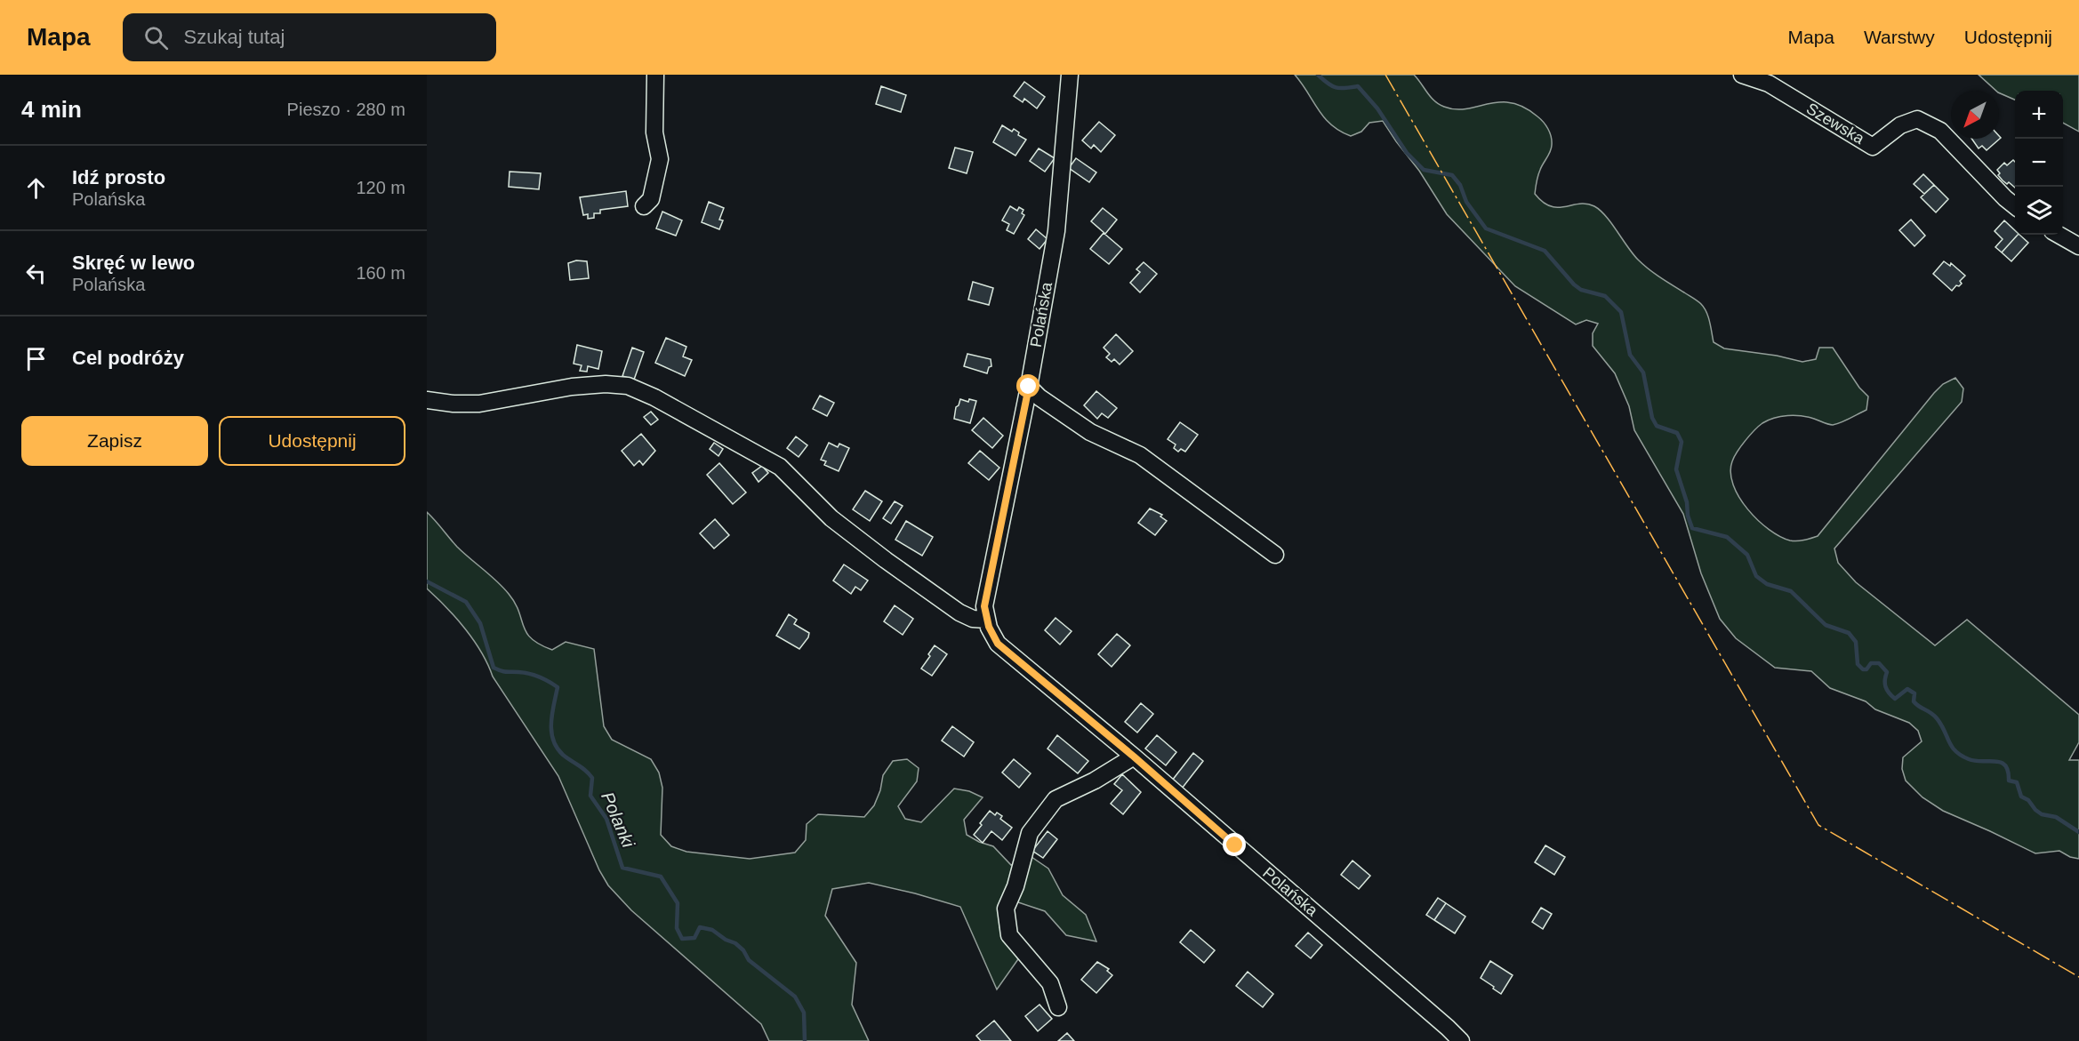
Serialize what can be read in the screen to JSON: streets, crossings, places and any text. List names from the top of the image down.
{
  "streets": {
    "street": ["Szewska", "Polańska"]
  },
  "water": ["Polanki"],
  "north": "bottom left",
  "page": {
    "header": "Mapa",
    "search": "Szukaj tutaj",
    "nav": ["Mapa", "Warstwy", "Udostępnij"],
    "heading": ["4 min", "Pieszo · 280 m"],
    "map_buttons": ["+", "−"],
    "list": [
      ["Idź prosto", "Polańska", "120 m"],
      ["Skręć w lewo", "Polańska", "160 m"],
      "Cel podróży"
    ],
    "buttons": ["Zapisz", "Udostępnij"]
  }
}
